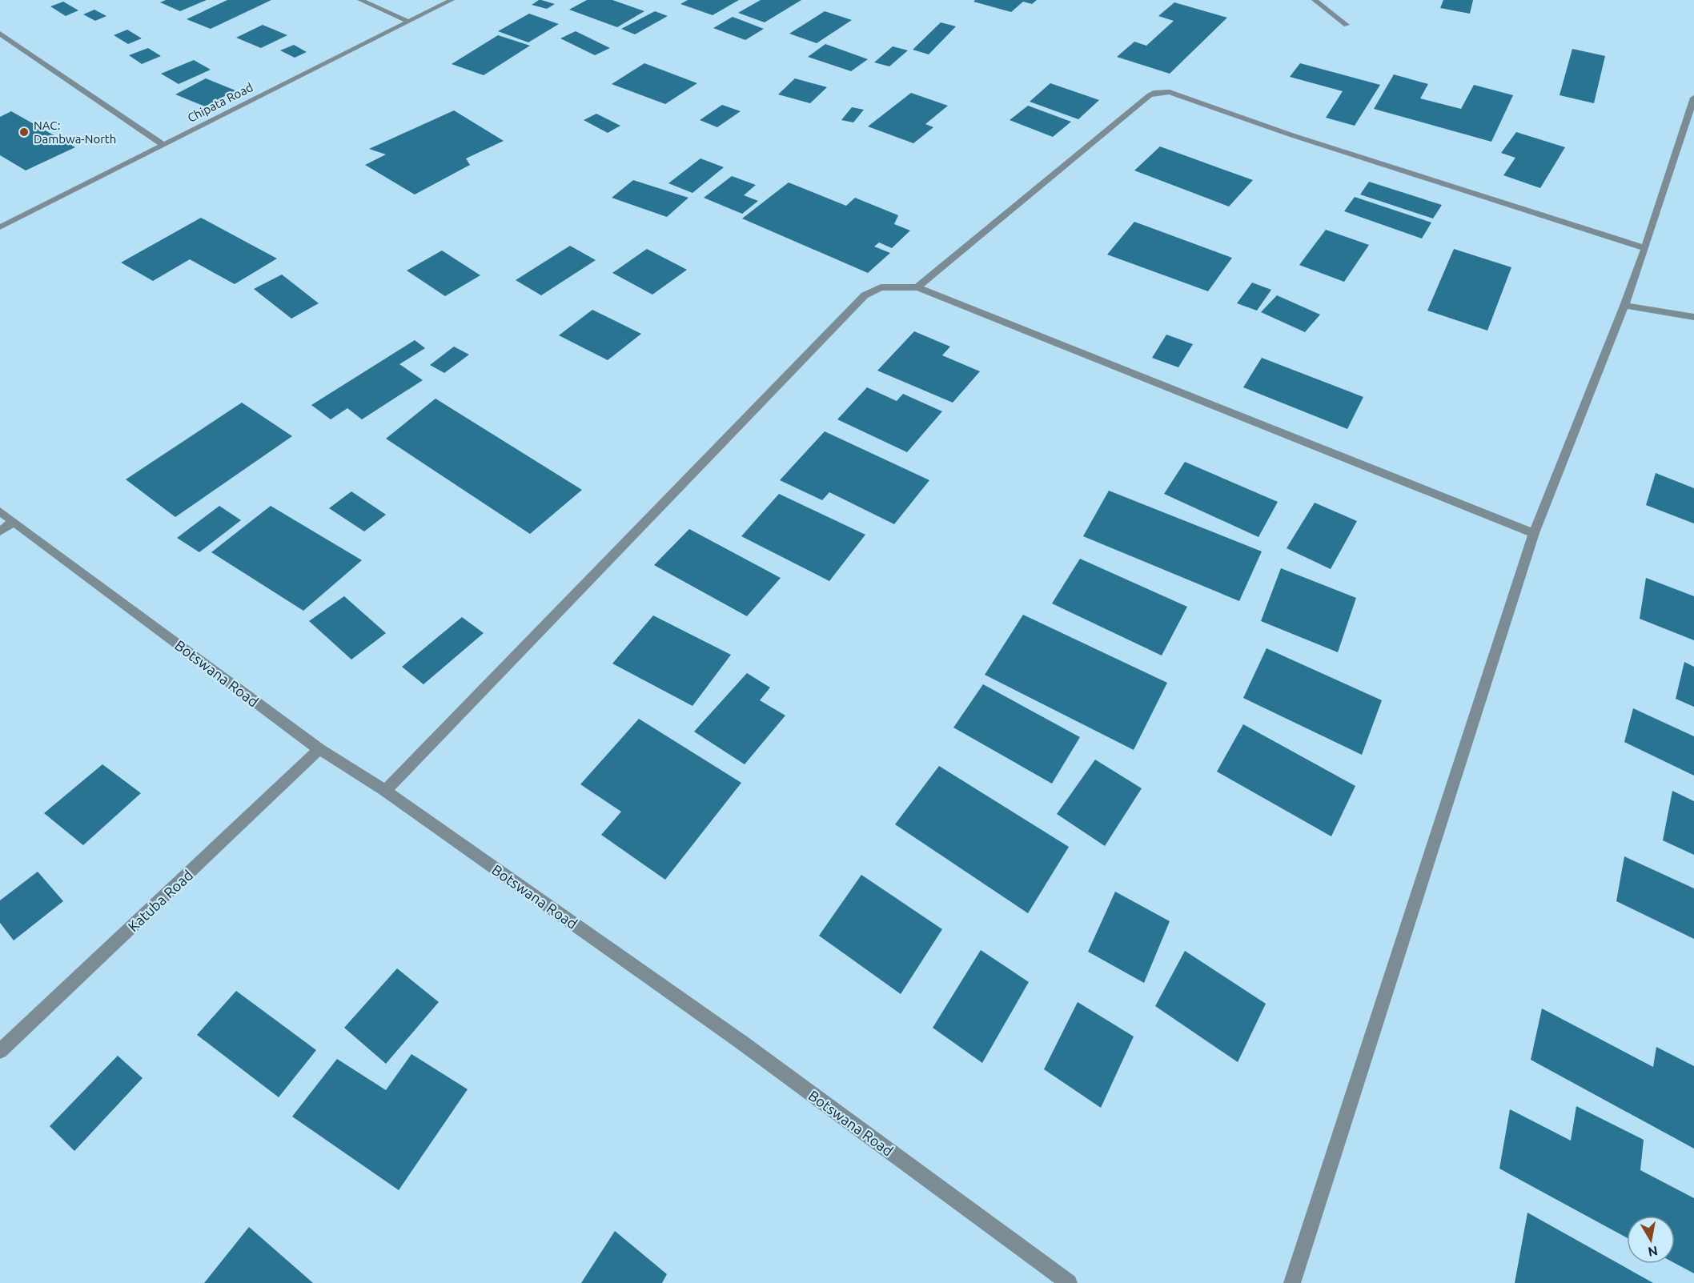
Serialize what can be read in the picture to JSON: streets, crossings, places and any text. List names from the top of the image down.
{
  "streets": {
    "street": ["Chipata Road", "Botswana Road", "Katuba Road"]
  },
  "crossings": [
    ["Botswana Road", "Katuba Road"]
  ],
  "places": ["NAC: Dambwa-North"],
  "north": "bottom"
}
